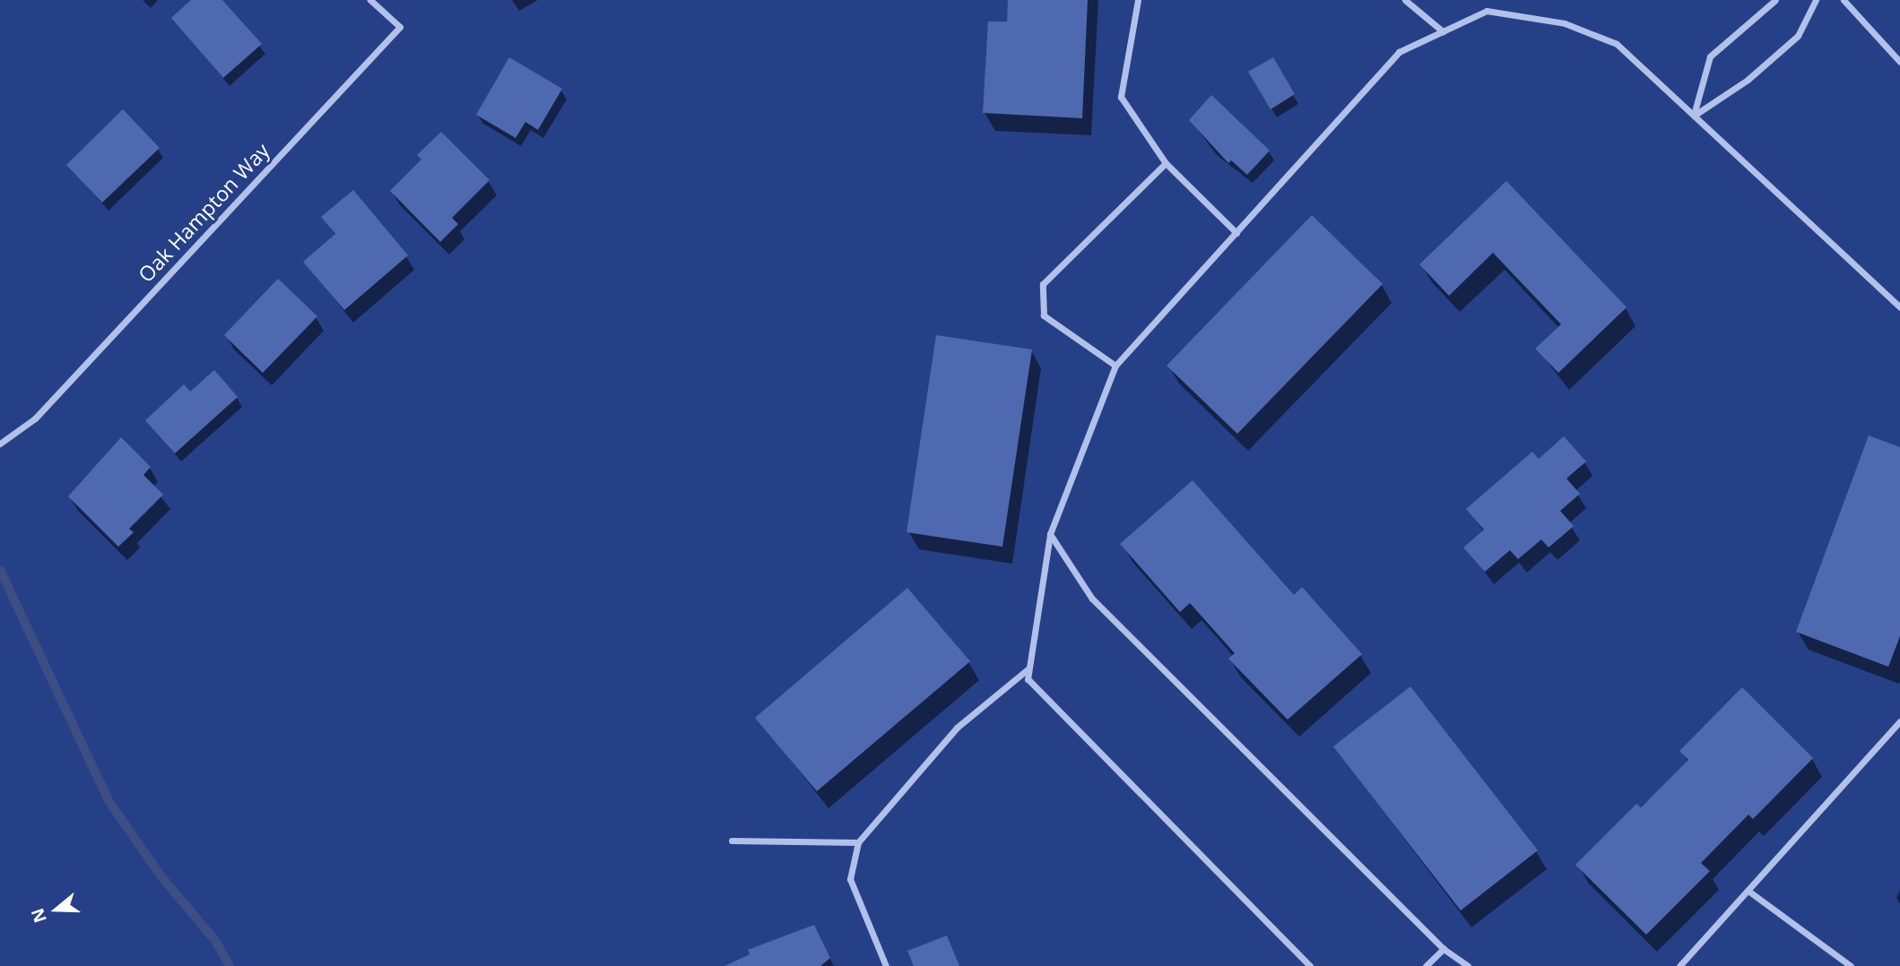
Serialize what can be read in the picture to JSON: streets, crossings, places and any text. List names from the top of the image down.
{
  "streets": {
    "street": ["Oak Hampton Way"]
  },
  "north": "left"
}
